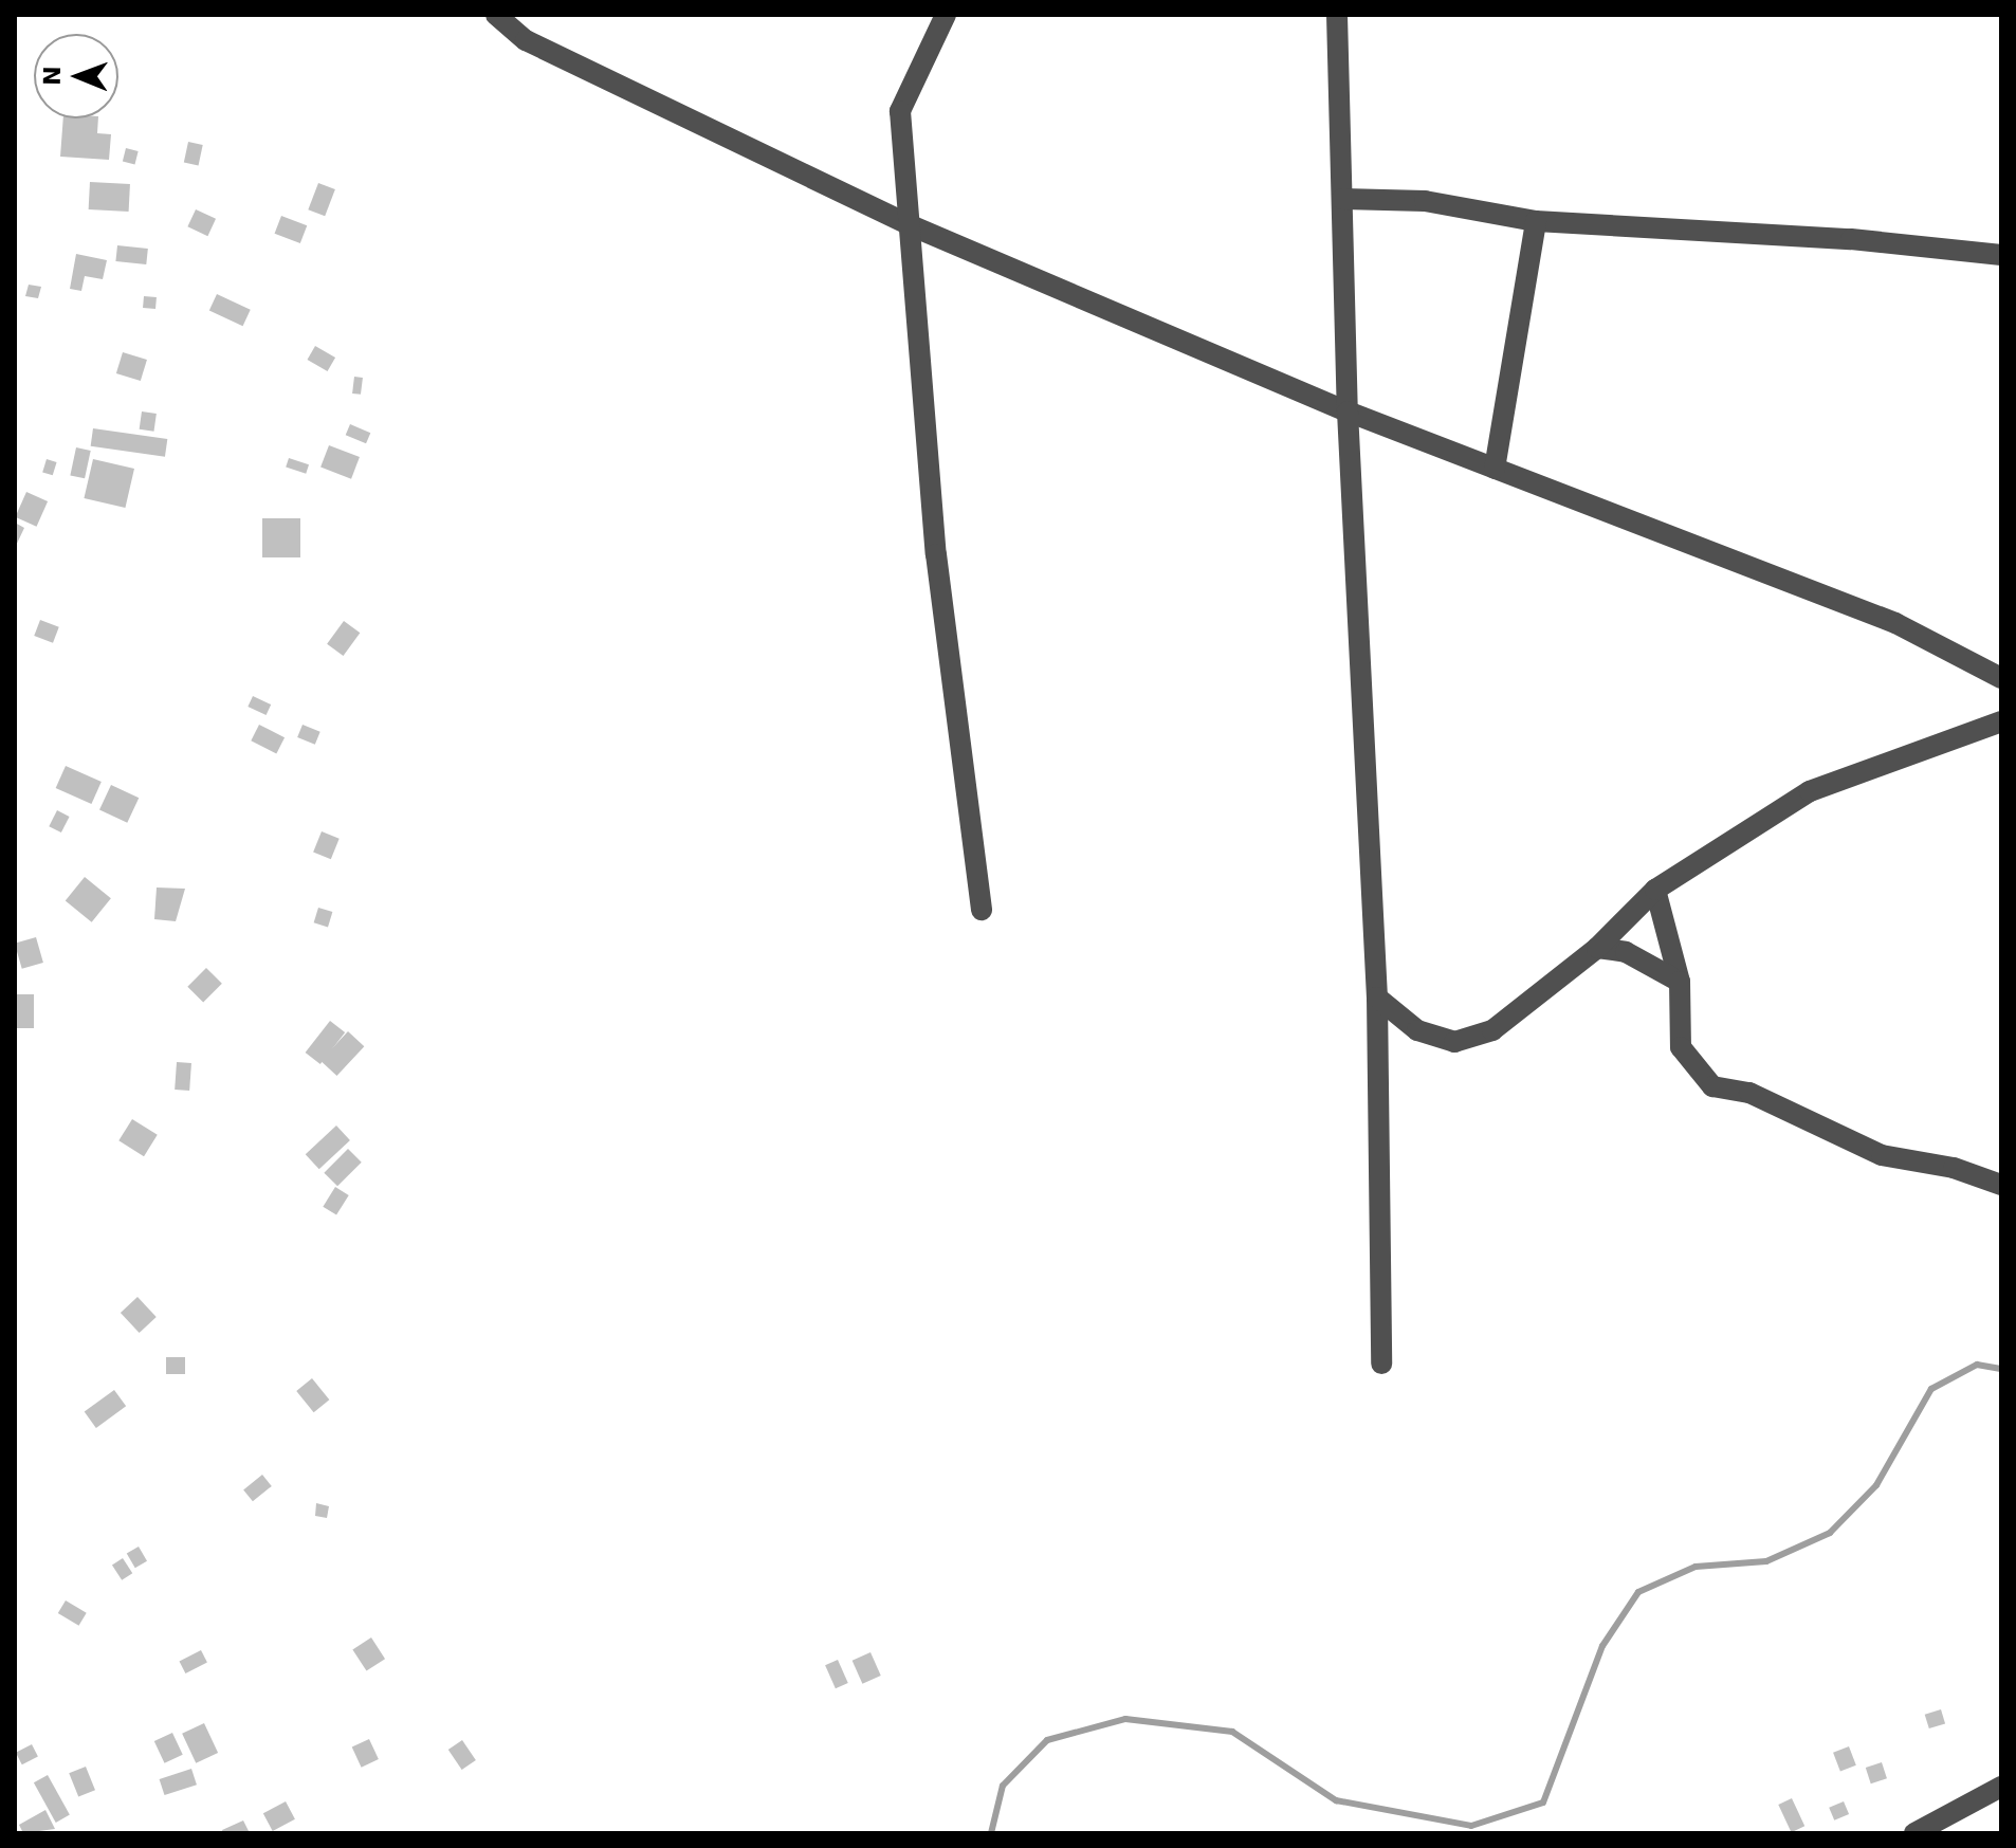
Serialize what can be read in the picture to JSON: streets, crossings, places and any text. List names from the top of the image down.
{
  "north": "left"
}
